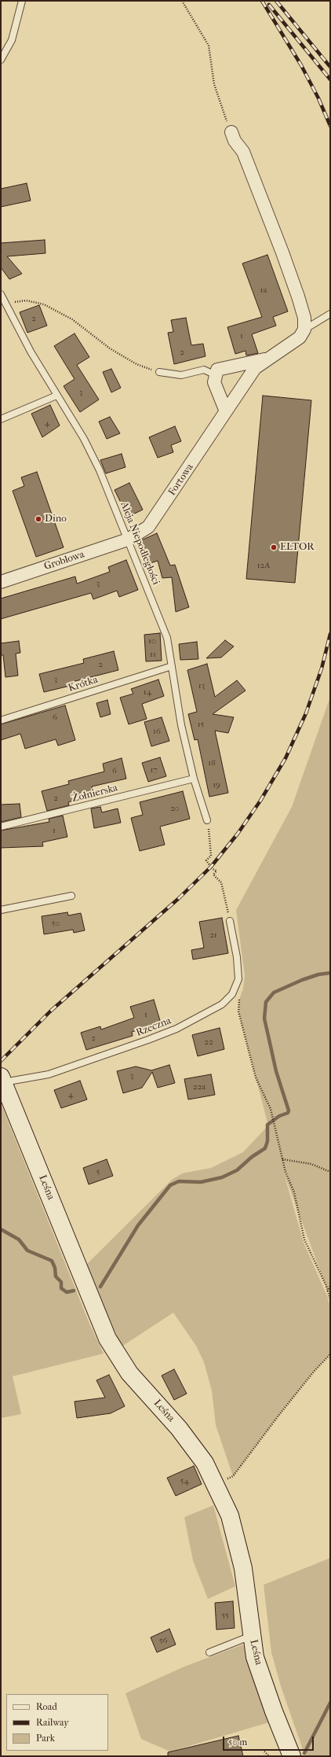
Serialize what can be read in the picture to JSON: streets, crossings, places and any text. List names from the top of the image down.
{
  "streets": {
    "main road": ["Leśna"],
    "street": ["Fortowa", "Groblowa"],
    "lane": [
      "Aleja Niepodległości",
      "Krótka",
      "Żołnierska",
      "Rzeczna"
    ]
  },
  "crossings": [
    ["Fortowa", "Aleja Niepodległości"],
    ["Fortowa", "Groblowa"],
    ["Aleja Niepodległości", "Groblowa"],
    ["Aleja Niepodległości", "Krótka"],
    ["Aleja Niepodległości", "Żołnierska"],
    ["Rzeczna", "Leśna"]
  ],
  "places": ["Dino", "ELTOR"],
  "house_numbers": [
    "1a",
    "2",
    "1",
    "2",
    "3",
    "4",
    "12A",
    "3",
    "10",
    "11",
    "2",
    "3",
    "13",
    "14",
    "6",
    "15",
    "16",
    "18",
    "17",
    "6",
    "19",
    "2",
    "20",
    "1",
    "50",
    "21",
    "1",
    "2",
    "22",
    "3",
    "22a",
    "4",
    "5",
    "54",
    "55",
    "56"
  ],
  "legend": ["Road", "Railway", "Park"],
  "scale_bar": "50 m"
}
